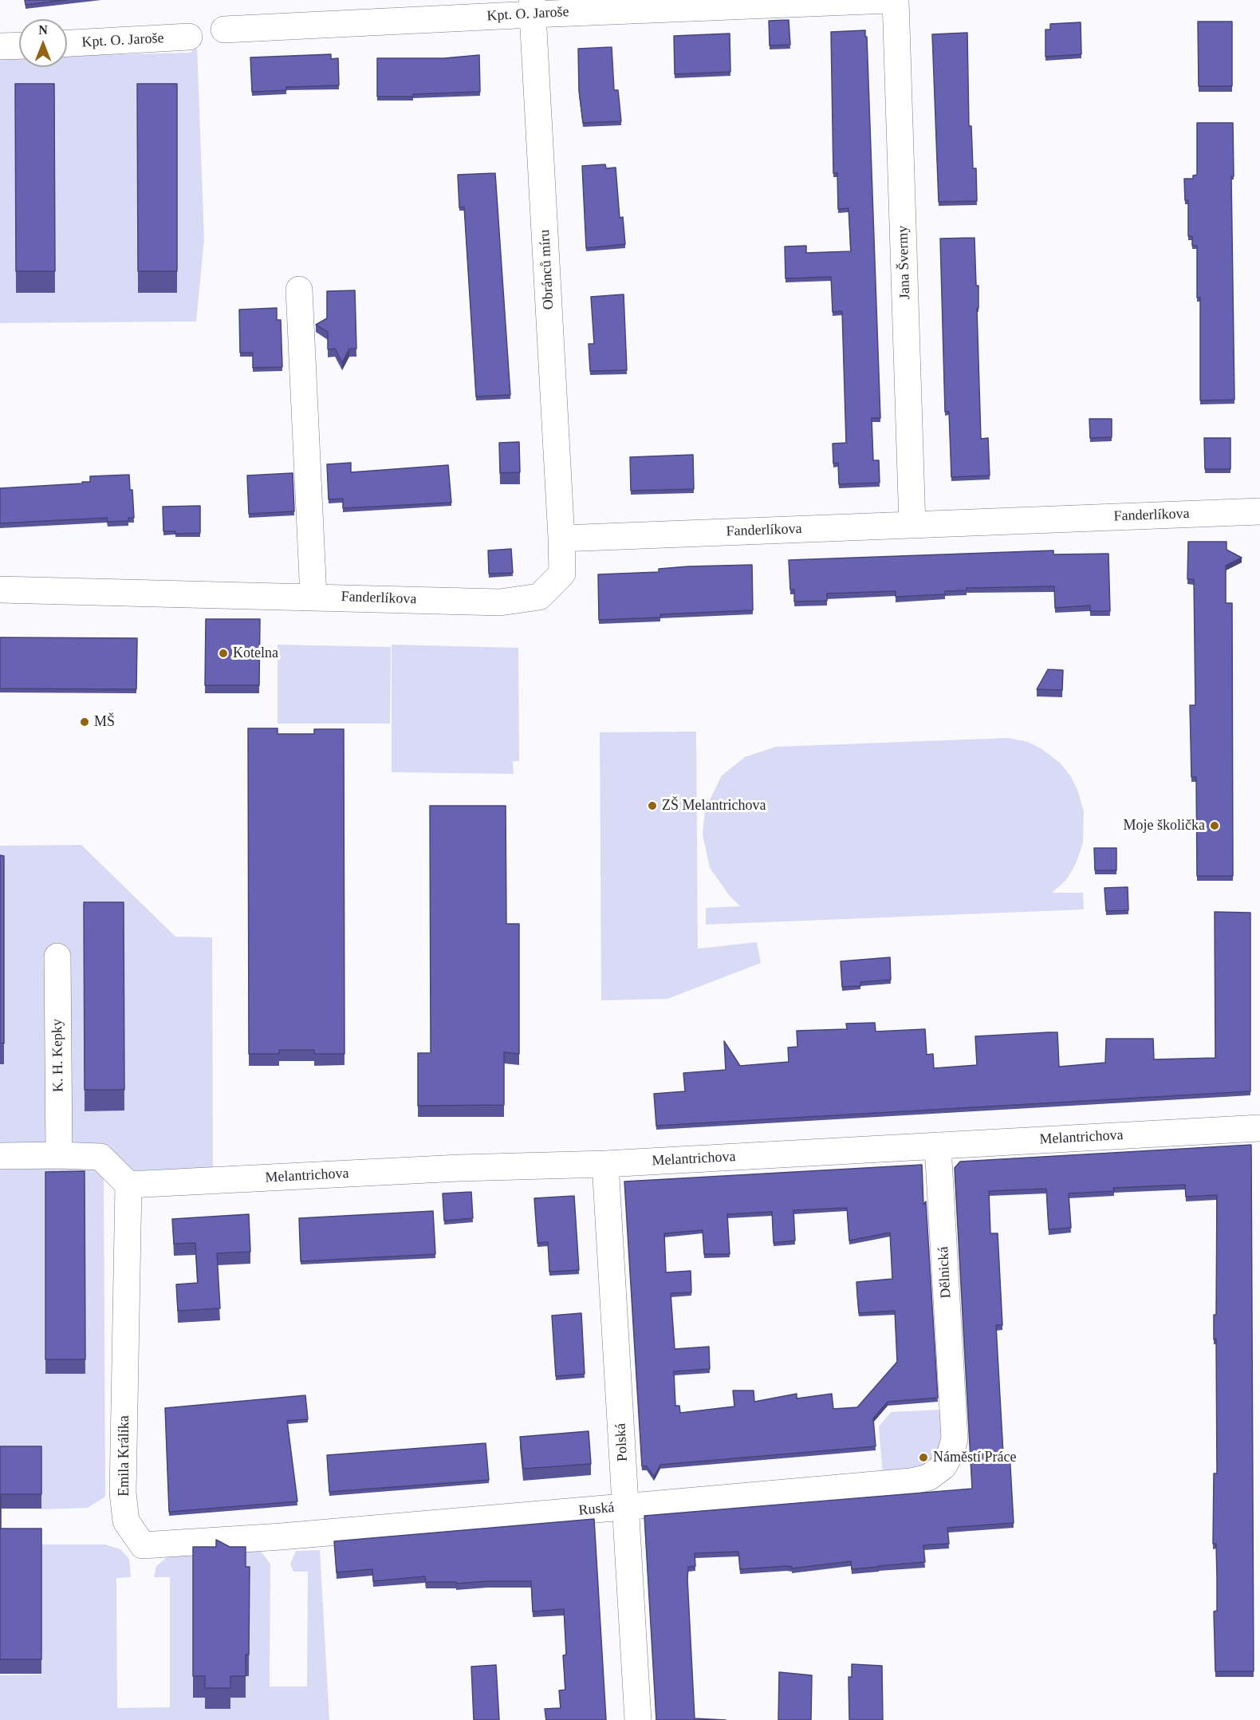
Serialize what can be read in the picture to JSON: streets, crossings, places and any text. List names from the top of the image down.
{
  "streets": {
    "street": [
      "Kpt. O. Jaroše",
      "Jana Švermy",
      "Obránců míru",
      "Fanderlíkova",
      "K. H. Kepky",
      "Melantrichova",
      "Dělnická",
      "Polská",
      "Emila Králíka",
      "Ruská"
    ]
  },
  "crossings": [
    ["Kpt. O. Jaroše", "Obránců míru"],
    ["Jana Švermy", "Fanderlíkova"],
    ["Obránců míru", "Fanderlíkova"],
    ["Melantrichova", "Dělnická"],
    ["Melantrichova", "Polská"],
    ["Melantrichova", "Emila Králíka"],
    ["Dělnická", "Ruská"],
    ["Polská", "Ruská"],
    ["Emila Králíka", "Ruská"]
  ],
  "places": [
    "Kotelna",
    "MŠ",
    "ZŠ Melantrichova",
    "Moje školička",
    "Náměstí Práce"
  ],
  "north": "top"
}
